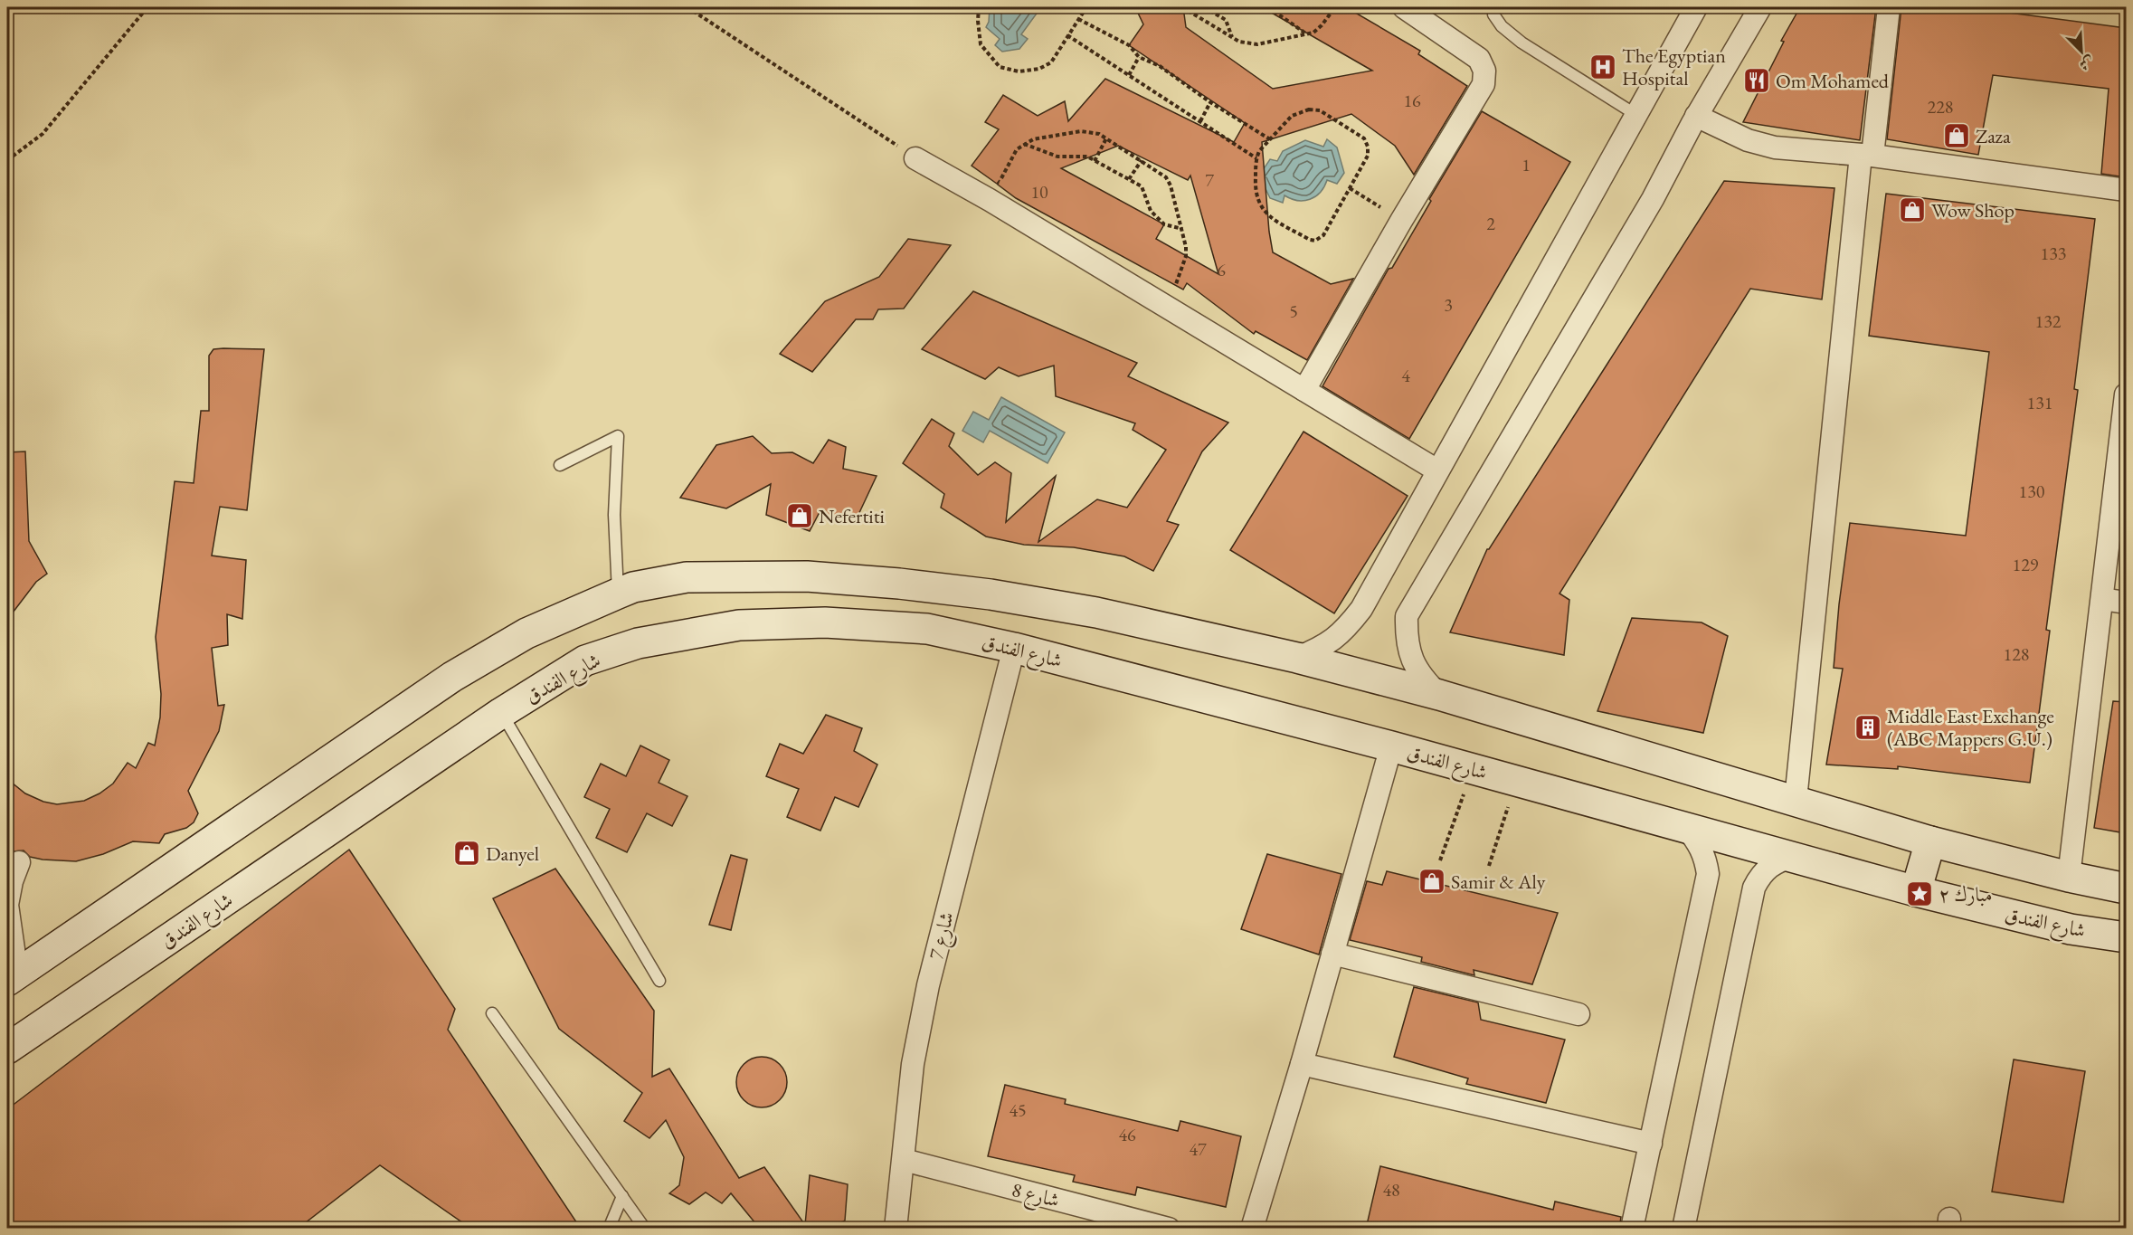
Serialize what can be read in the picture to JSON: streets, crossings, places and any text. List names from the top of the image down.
{
  "streets": {
    "street": ["شارع الفندق", "شارع 7", "شارع 8"]
  },
  "crossings": [
    ["شارع الفندق", "شارع 7"],
    ["شارع 7", "شارع 8"]
  ],
  "places": {
    "hospital": ["The Egyptian Hospital"],
    "restaurant": ["Om Mohamed"],
    "shop": [
      "Zaza",
      "Wow Shop",
      "Nefertiti",
      "Danyel",
      "Samir & Aly"
    ],
    "building": ["Middle East Exchange (ABC Mappers G.U.)"],
    "place": ["مبارك ٢"]
  },
  "house_numbers": [
    "16",
    "228",
    "1",
    "7",
    "10",
    "2",
    "133",
    "6",
    "3",
    "5",
    "132",
    "4",
    "131",
    "130",
    "129",
    "128",
    "45",
    "46",
    "47",
    "48"
  ],
  "north": "bottom right"
}
